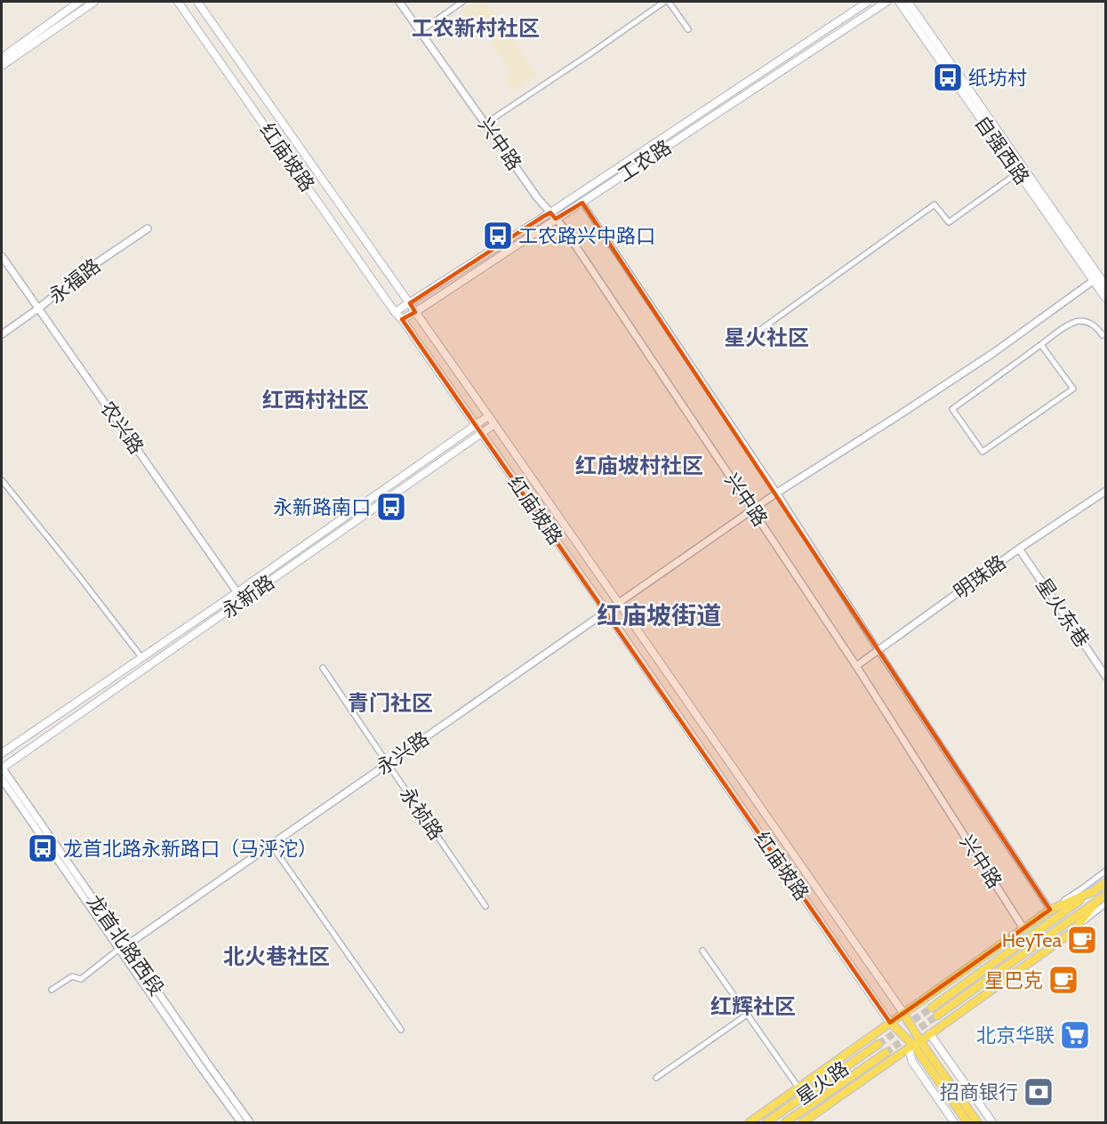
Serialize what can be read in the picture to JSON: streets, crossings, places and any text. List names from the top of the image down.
{
  "streets": {
    "main road": [
      "自强西路",
      "红庙坡路",
      "工农路",
      "永新路",
      "星火路"
    ],
    "street": [
      "兴中路",
      "永福路",
      "农兴路",
      "明珠路",
      "星火东巷",
      "永兴路",
      "永祯路",
      "龙首北路西段"
    ]
  },
  "crossings": [
    ["兴中路", "工农路"],
    ["兴中路", "明珠路"],
    ["兴中路", "永兴路"],
    ["自强西路", "永兴路"],
    ["红庙坡路", "工农路"],
    ["红庙坡路", "永新路"],
    ["红庙坡路", "永兴路"],
    ["永福路", "农兴路"],
    ["农兴路", "永新路"],
    ["明珠路", "星火东巷"],
    ["永新路", "龙首北路西段"],
    ["永兴路", "永祯路"],
    ["永兴路", "龙首北路西段"]
  ],
  "districts": [
    "工农新村社区",
    "星火社区",
    "红西村社区",
    "红庙坡村社区",
    "红庙坡街道",
    "青门社区",
    "北火巷社区",
    "红辉社区"
  ],
  "places": {
    "bus stop": [
      "纸坊村",
      "工农路兴中路口",
      "永新路南口",
      "龙首北路永新路口（马泘沱）"
    ],
    "cafe": ["HeyTea", "星巴克"],
    "supermarket": ["北京华联"],
    "bank": ["招商银行"]
  }
}
